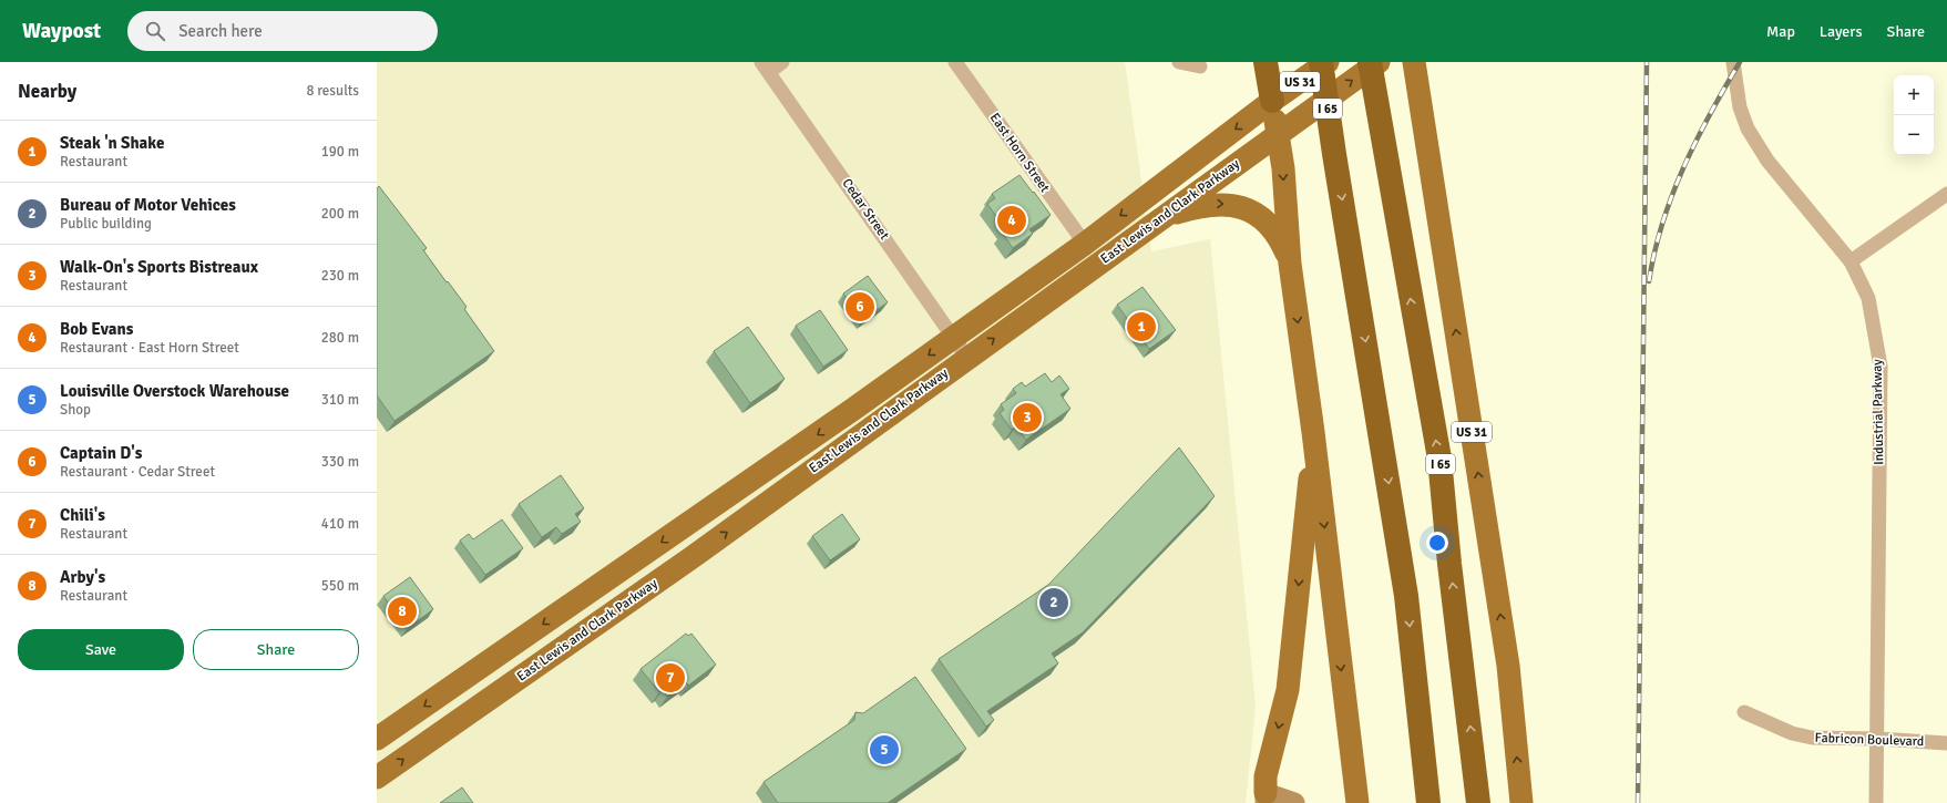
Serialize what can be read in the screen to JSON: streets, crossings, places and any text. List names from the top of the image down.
{
  "streets": {
    "highway": ["I 65"],
    "main road": ["US 31", "East Lewis and Clark Parkway"],
    "street": [
      "East Horn Street",
      "Cedar Street",
      "Industrial Parkway",
      "Fabricon Boulevard"
    ]
  },
  "crossings": [
    ["US 31", "East Lewis and Clark Parkway"],
    ["East Horn Street", "East Lewis and Clark Parkway"],
    ["Cedar Street", "East Lewis and Clark Parkway"],
    ["Industrial Parkway", "Fabricon Boulevard"]
  ],
  "page": {
    "header": "Waypost",
    "search": "Search here",
    "nav": ["Map", "Layers", "Share"],
    "heading": ["Nearby", "8 results"],
    "map_buttons": ["+", "−"],
    "list": [
      {
        "mark": "1",
        "name": "Steak 'n Shake",
        "note": "Restaurant",
        "value": "190 m"
      },
      {
        "mark": "2",
        "name": "Bureau of Motor Vehices",
        "note": "Public building",
        "value": "200 m"
      },
      {
        "mark": "3",
        "name": "Walk-On's Sports Bistreaux",
        "note": "Restaurant",
        "value": "230 m"
      },
      {
        "mark": "4",
        "name": "Bob Evans",
        "note": "Restaurant · East Horn Street",
        "value": "280 m"
      },
      {
        "mark": "5",
        "name": "Louisville Overstock Warehouse",
        "note": "Shop",
        "value": "310 m"
      },
      {
        "mark": "6",
        "name": "Captain D's",
        "note": "Restaurant · Cedar Street",
        "value": "330 m"
      },
      {
        "mark": "7",
        "name": "Chili's",
        "note": "Restaurant",
        "value": "410 m"
      },
      {
        "mark": "8",
        "name": "Arby's",
        "note": "Restaurant",
        "value": "550 m"
      }
    ],
    "pins": [
      "4",
      "6",
      "1",
      "3",
      "2",
      "8",
      "7",
      "5"
    ],
    "buttons": ["Save", "Share"]
  }
}
